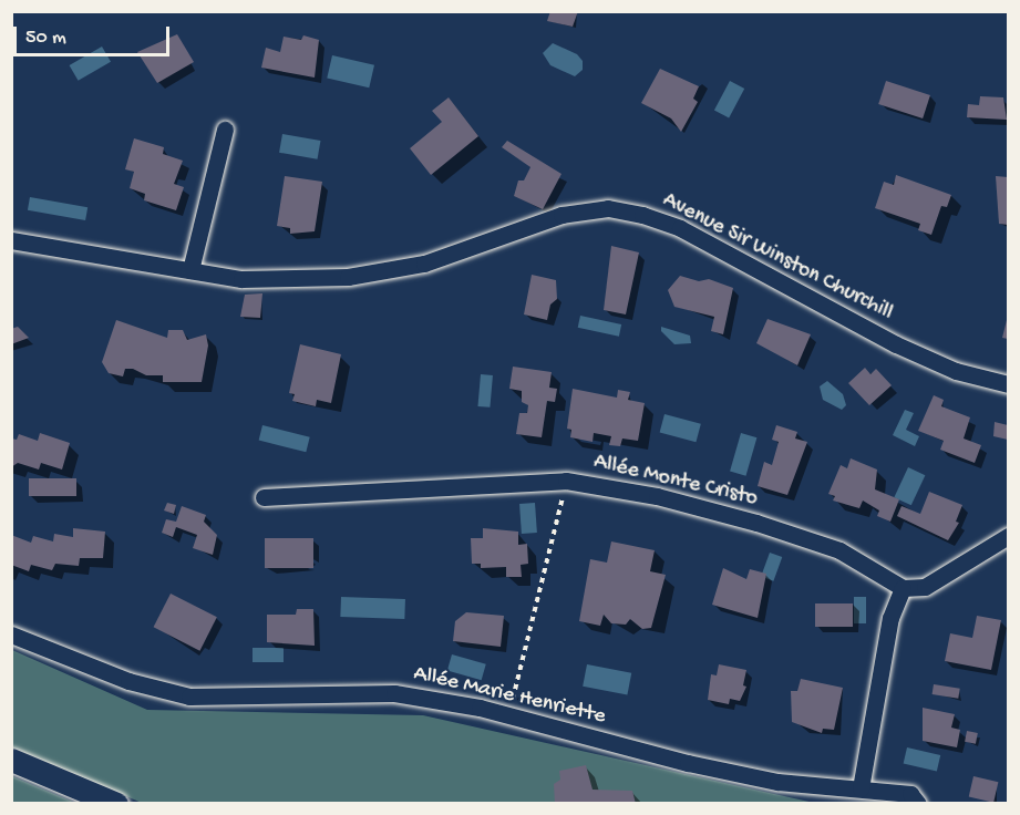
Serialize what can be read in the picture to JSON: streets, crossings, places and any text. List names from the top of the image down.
{
  "streets": {
    "street": ["Avenue Sir Winston Churchill", "Allée Monte Cristo", "Allée Marie Henriette"]
  },
  "scale_bar": "50 m"
}
